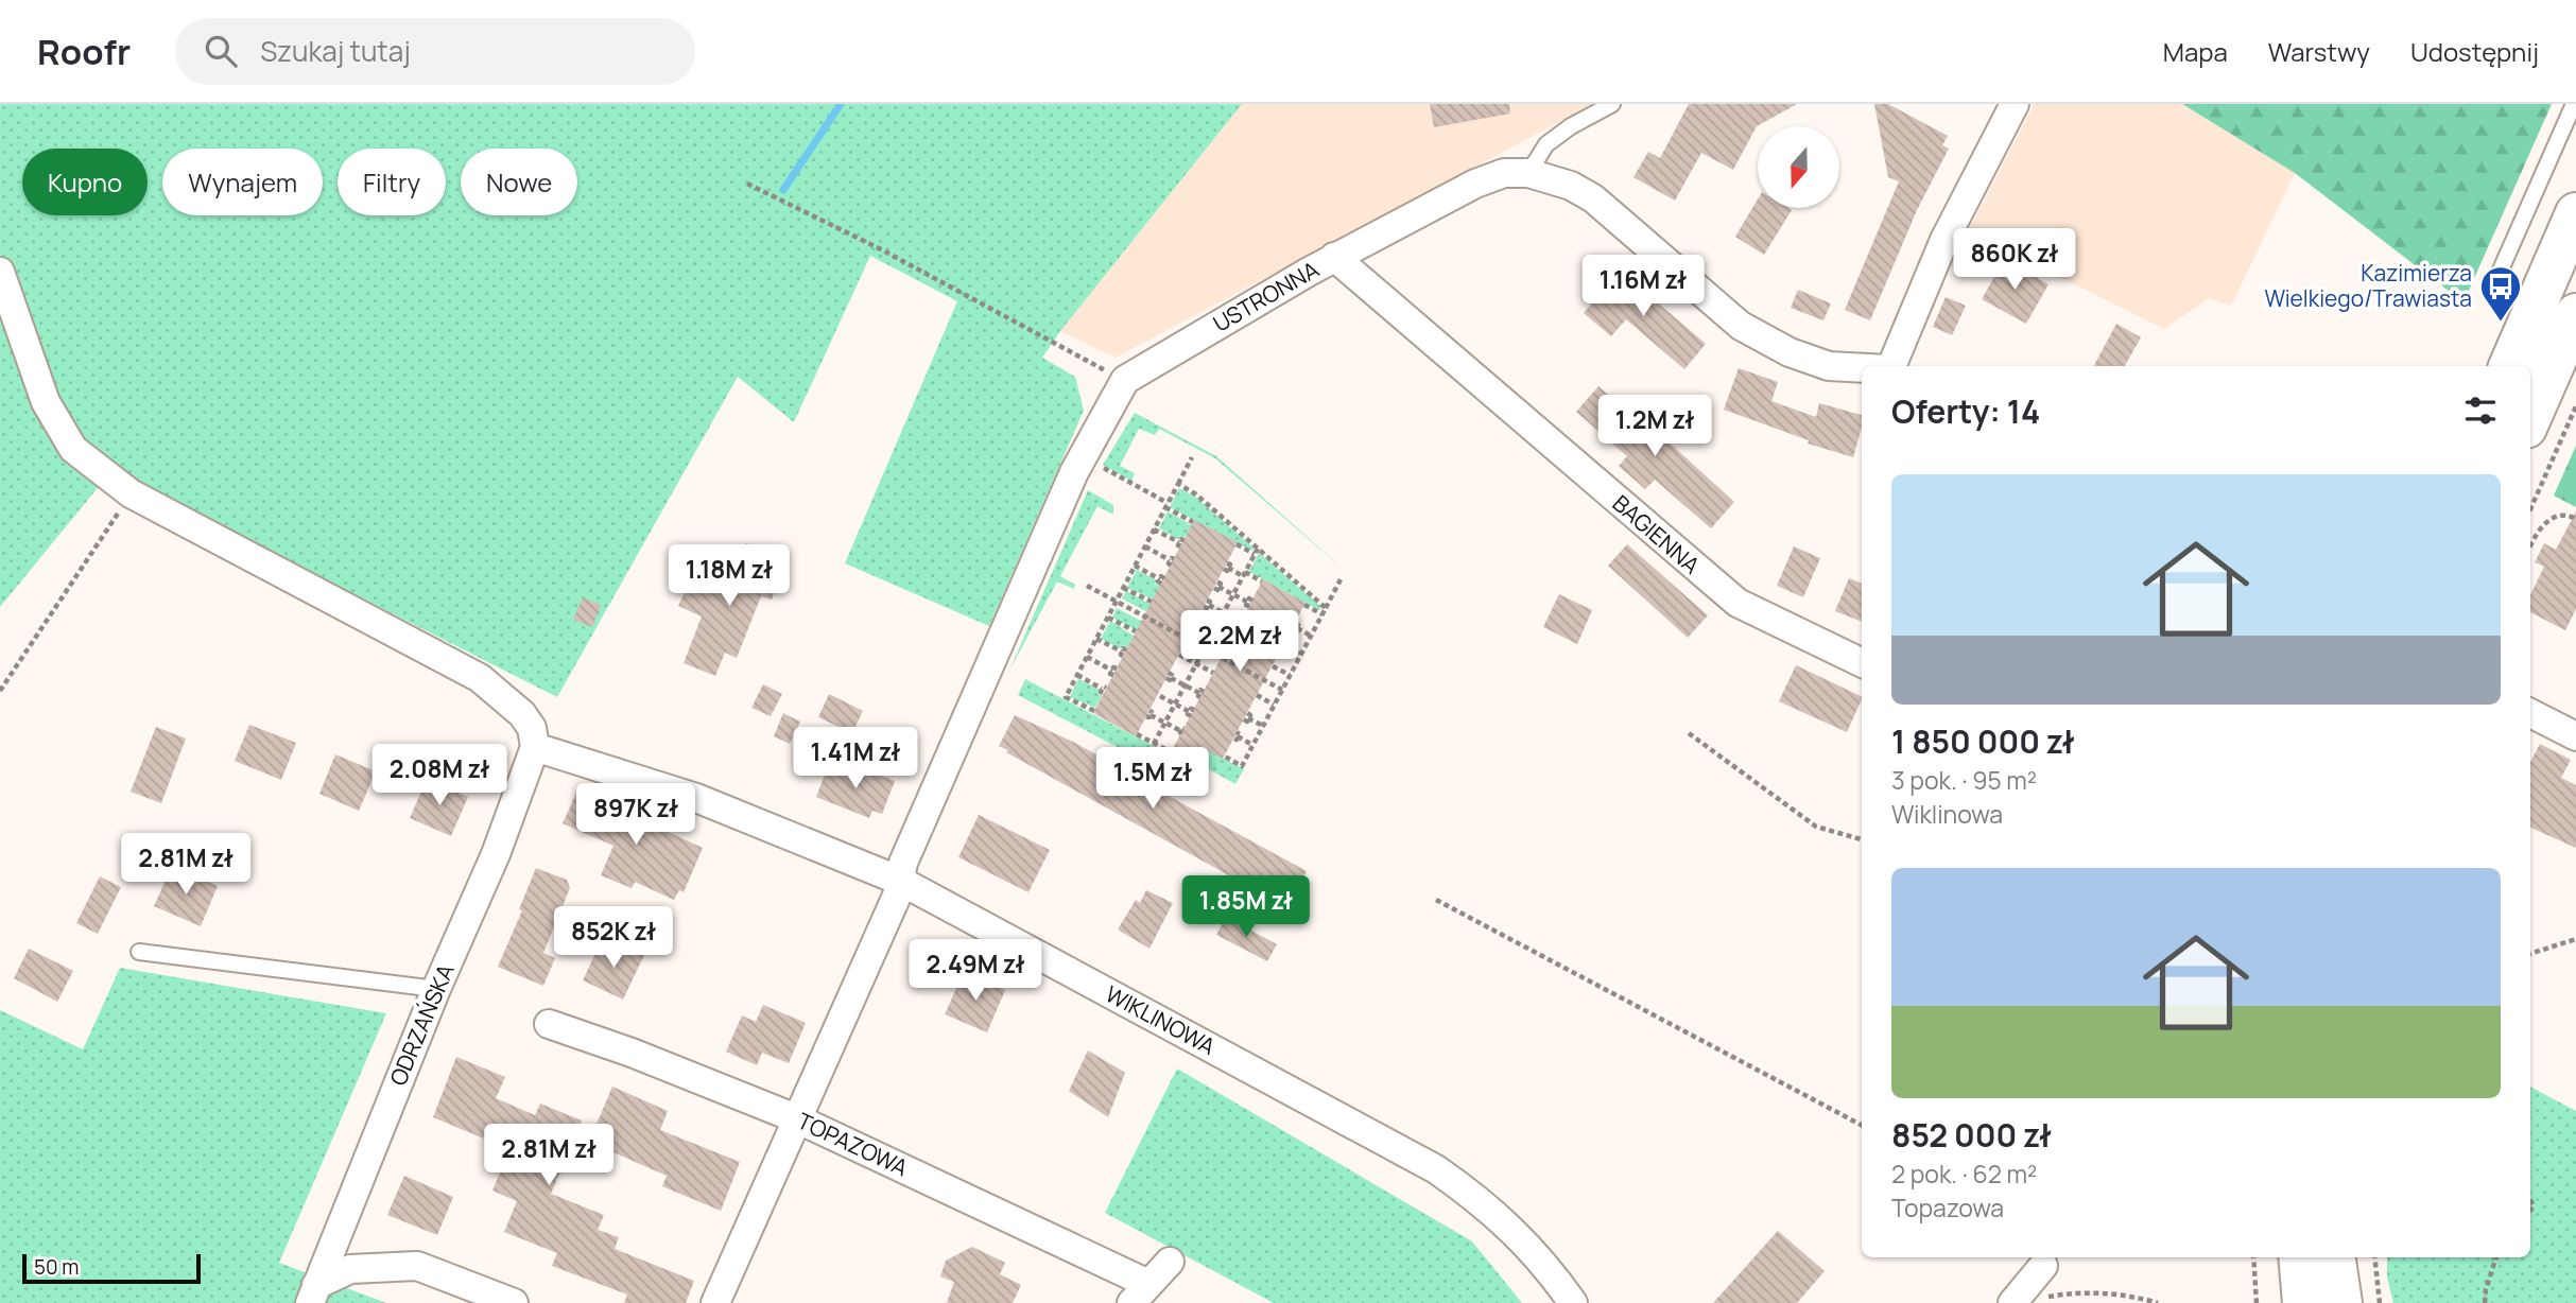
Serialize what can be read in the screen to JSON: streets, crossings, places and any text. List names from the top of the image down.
{
  "streets": {
    "street": [
      "USTRONNA",
      "BAGIENNA",
      "WIKLINOWA",
      "ODRZAŃSKA",
      "TOPAZOWA"
    ]
  },
  "crossings": [
    ["USTRONNA", "BAGIENNA"],
    ["WIKLINOWA", "ODRZAŃSKA"]
  ],
  "places": {
    "bus stop": ["Kazimierza Wielkiego/Trawiasta"]
  },
  "scale_bar": "50 m",
  "north": "bottom",
  "page": {
    "header": "Roofr",
    "search": "Szukaj tutaj",
    "nav": ["Mapa", "Warstwy", "Udostępnij"],
    "chip": [
      "Kupno",
      "Wynajem",
      "Filtry",
      "Nowe"
    ],
    "price": [
      "860K zł",
      "1.16M zł",
      "1.2M zł",
      "1.18M zł",
      "2.2M zł",
      "1.41M zł",
      "2.08M zł",
      "1.5M zł",
      "897K zł",
      "2.81M zł",
      "1.85M zł",
      "852K zł",
      "2.49M zł",
      "2.81M zł"
    ],
    "heading": "Oferty: 14",
    "list": [
      {
        "name": "1 850 000 zł",
        "note": "3 pok. · 95 m² · Wiklinowa"
      },
      {
        "name": "852 000 zł",
        "note": "2 pok. · 62 m² · Topazowa"
      }
    ],
    "scale": "50 m"
  }
}
